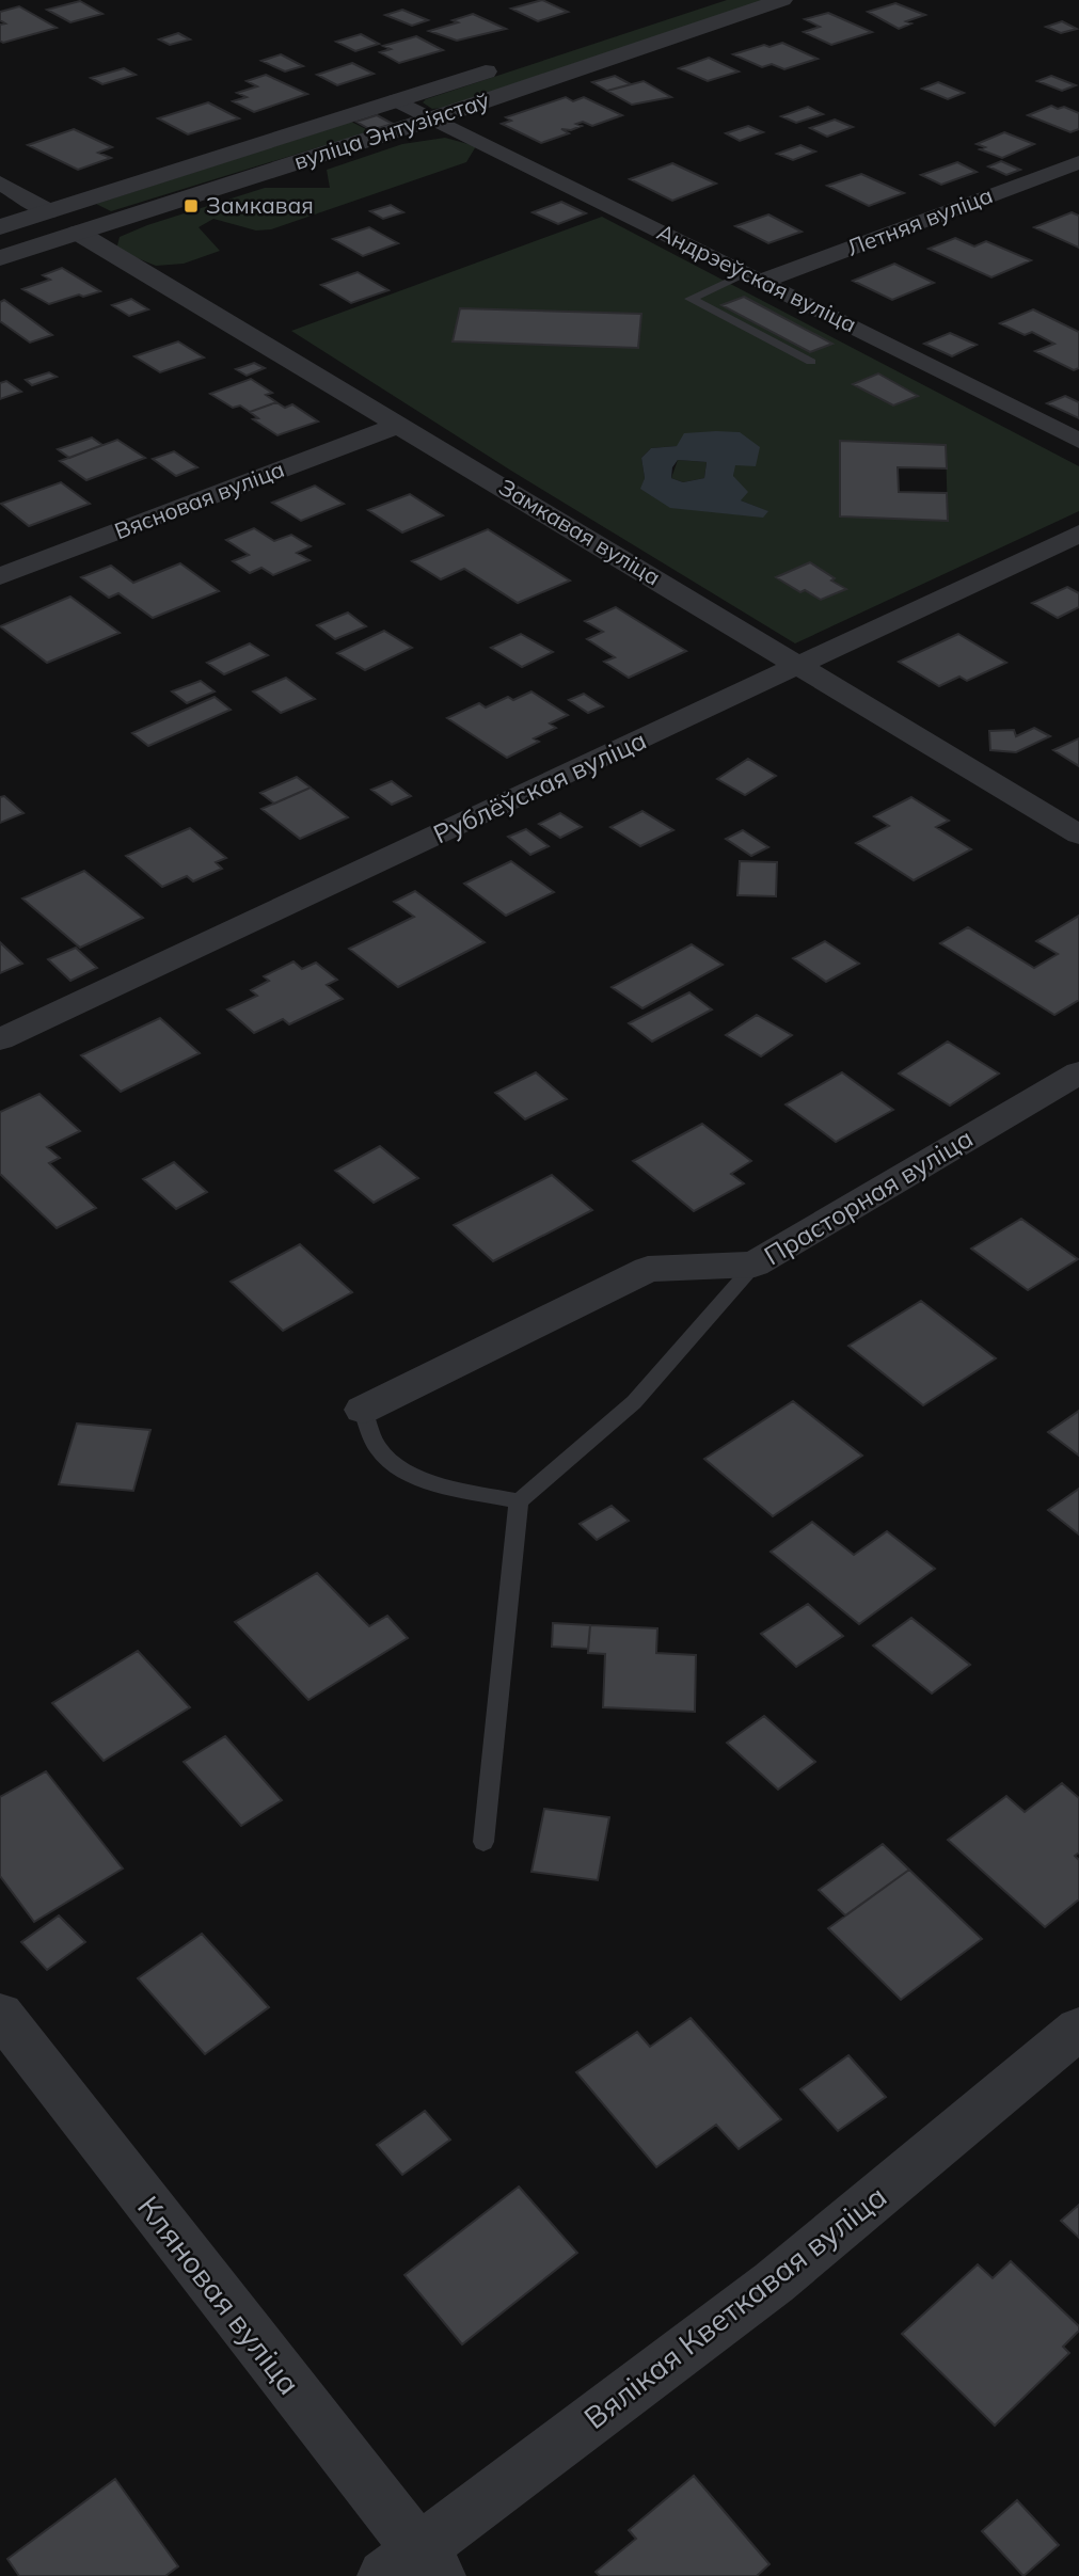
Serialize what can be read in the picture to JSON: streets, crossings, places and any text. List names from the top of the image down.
{
  "streets": {
    "street": [
      "вуліца Энтузіястаў",
      "Летняя вуліца",
      "Андрэеўская вуліца",
      "Вясновая вуліца",
      "Замкавая вуліца",
      "Рублёўская вуліца",
      "Прасторная вуліца",
      "Кляновая вуліца",
      "Вялікая Кветкавая вуліца"
    ]
  },
  "crossings": [
    ["вуліца Энтузіястаў", "Андрэеўская вуліца"],
    ["вуліца Энтузіястаў", "Замкавая вуліца"],
    ["Летняя вуліца", "Андрэеўская вуліца"],
    ["Вясновая вуліца", "Замкавая вуліца"],
    ["Замкавая вуліца", "Рублёўская вуліца"],
    ["Кляновая вуліца", "Вялікая Кветкавая вуліца"]
  ],
  "places": {
    "transit": ["Замкавая"]
  }
}
